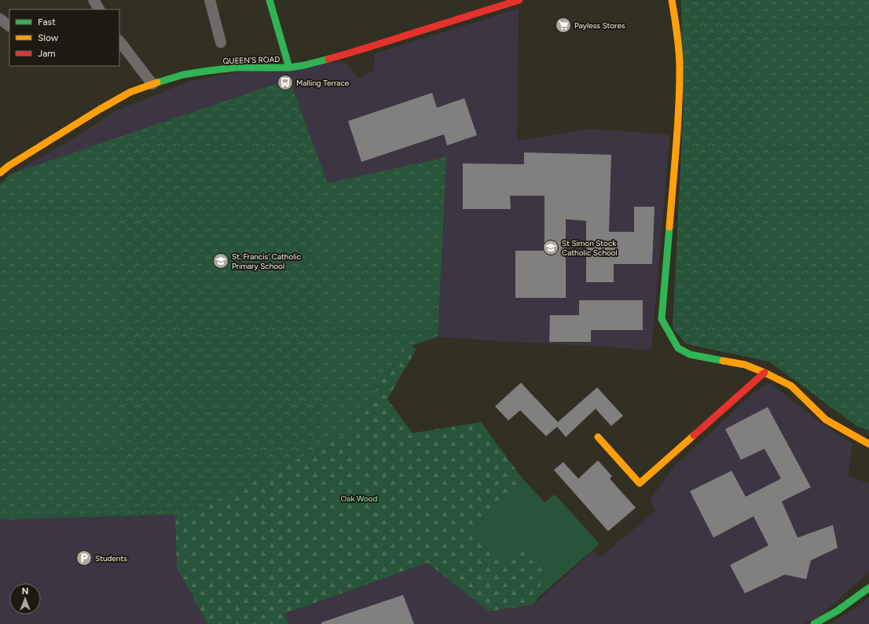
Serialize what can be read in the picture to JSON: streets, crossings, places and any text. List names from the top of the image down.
{
  "streets": {
    "street": ["QUEEN'S ROAD"]
  },
  "parks": ["Oak Wood"],
  "places": {
    "supermarket": ["Payless Stores"],
    "bus stop": ["Malling Terrace"],
    "school or university": ["St Simon Stock Catholic School", "St. Francis' Catholic Primary School"],
    "parking": ["Students"]
  },
  "legend": ["Fast", "Slow", "Jam"],
  "north": "top"
}
